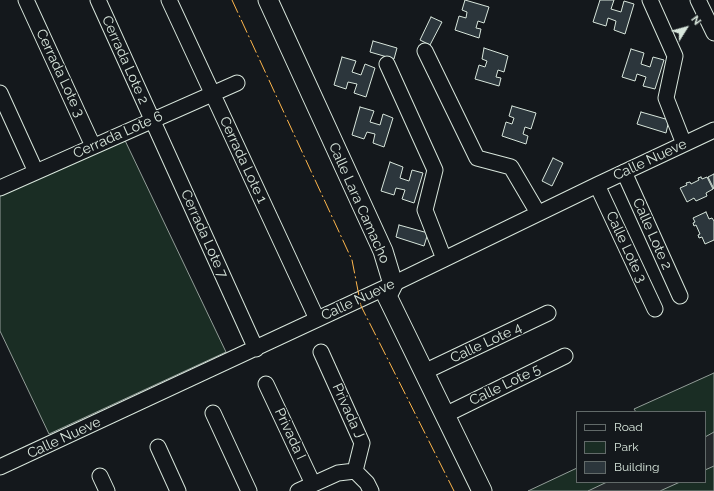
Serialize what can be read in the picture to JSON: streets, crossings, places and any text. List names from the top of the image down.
{
  "streets": {
    "main road": ["Calle Lara Camacho"],
    "street": [
      "Cerrada Lote 2",
      "Cerrada Lote 3",
      "Cerrada Lote 6",
      "Cerrada Lote 1",
      "Calle Nueve",
      "Cerrada Lote 7",
      "Calle Lote 2",
      "Calle Lote 3",
      "Calle Lote 4",
      "Calle Lote 5",
      "Privada J",
      "Privada I"
    ]
  },
  "crossings": [
    ["Cerrada Lote 2", "Cerrada Lote 6"],
    ["Cerrada Lote 2", "Cerrada Lote 7"],
    ["Cerrada Lote 3", "Cerrada Lote 6"],
    ["Cerrada Lote 6", "Cerrada Lote 1"],
    ["Cerrada Lote 6", "Cerrada Lote 7"],
    ["Cerrada Lote 1", "Calle Nueve"],
    ["Calle Nueve", "Calle Lara Camacho"],
    ["Calle Nueve", "Cerrada Lote 7"],
    ["Calle Nueve", "Calle Lote 2"],
    ["Calle Nueve", "Calle Lote 3"],
    ["Calle Lara Camacho", "Calle Lote 4"],
    ["Calle Lara Camacho", "Calle Lote 5"]
  ],
  "legend": ["Road", "Park", "Building"],
  "north": "top right"
}
